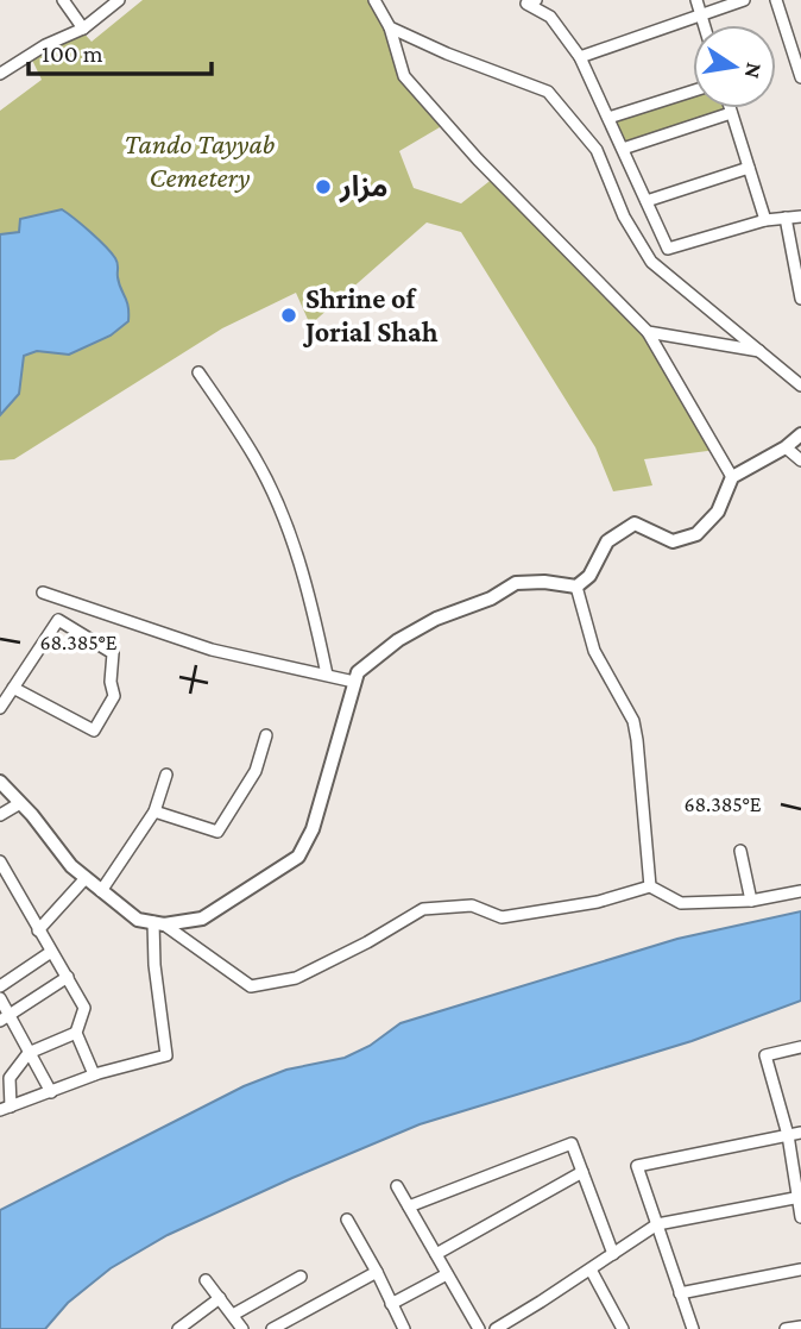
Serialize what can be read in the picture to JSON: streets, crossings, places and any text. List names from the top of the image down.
{
  "parks": ["Tando Tayyab Cemetery"],
  "places": ["مزار", "Shrine of Jorial Shah"],
  "scale_bar": "100 m",
  "north": "right",
  "coordinates": ["68.385°E"]
}
